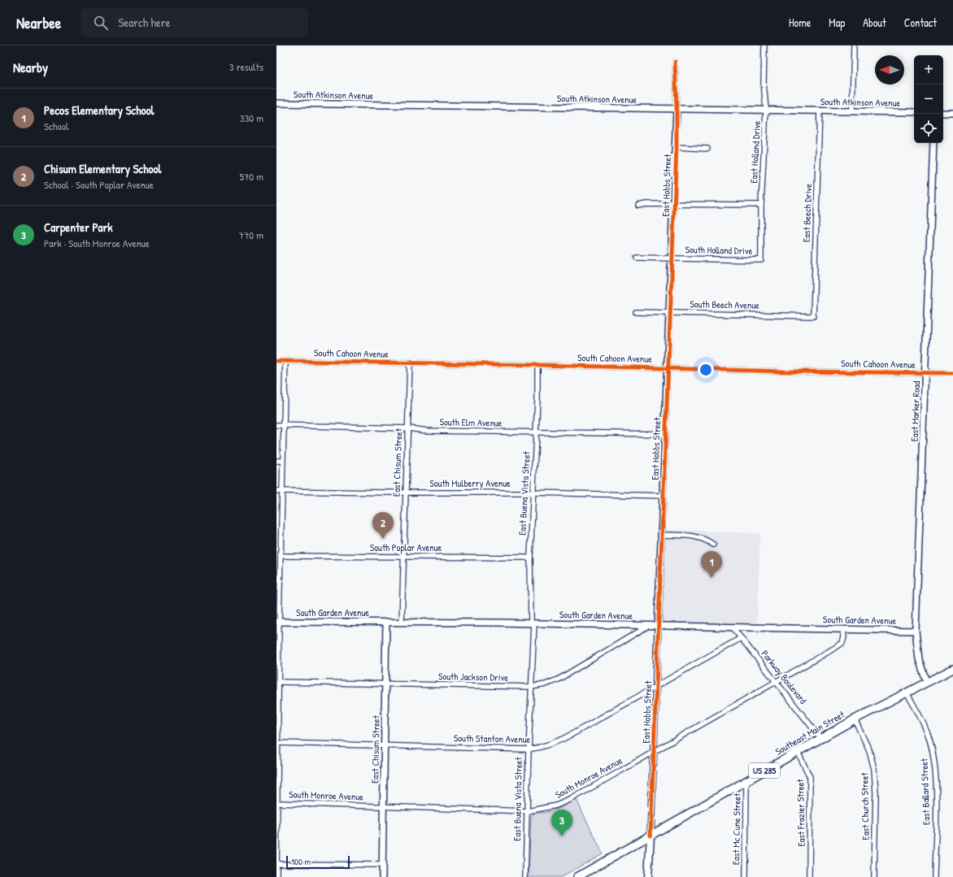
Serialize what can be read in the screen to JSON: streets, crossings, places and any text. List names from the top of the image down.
{
  "streets": {
    "main road": ["East Hobbs Street", "Southeast Main Street", "US 285"],
    "street": [
      "South Atkinson Avenue",
      "East Holland Drive",
      "East Beech Drive",
      "South Holland Drive",
      "South Beech Avenue",
      "South Cahoon Avenue",
      "East Marker Road",
      "South Elm Avenue",
      "East Chisum Street",
      "South Mulberry Avenue",
      "East Buena Vista Street",
      "South Poplar Avenue",
      "South Garden Avenue",
      "South Jackson Drive",
      "Parkway Boulevard",
      "South Stanton Avenue",
      "South Monroe Avenue",
      "East Ballard Street",
      "East Church Street",
      "East Frazier Street",
      "East Mc Cune Street"
    ]
  },
  "crossings": [
    ["South Atkinson Avenue", "East Holland Drive"],
    ["South Atkinson Avenue", "East Hobbs Street"],
    ["South Atkinson Avenue", "East Beech Drive"],
    ["East Holland Drive", "South Holland Drive"],
    ["East Hobbs Street", "South Holland Drive"],
    ["East Hobbs Street", "South Beech Avenue"],
    ["East Hobbs Street", "South Cahoon Avenue"],
    ["East Hobbs Street", "South Elm Avenue"],
    ["East Hobbs Street", "South Mulberry Avenue"],
    ["East Hobbs Street", "South Garden Avenue"],
    ["East Hobbs Street", "Southeast Main Street"],
    ["East Hobbs Street", "South Stanton Avenue"],
    ["East Hobbs Street", "South Monroe Avenue"],
    ["East Beech Drive", "South Beech Avenue"],
    ["South Cahoon Avenue", "East Marker Road"],
    ["South Cahoon Avenue", "East Chisum Street"],
    ["South Cahoon Avenue", "East Buena Vista Street"],
    ["East Marker Road", "South Garden Avenue"],
    ["East Marker Road", "Southeast Main Street"],
    ["South Elm Avenue", "East Chisum Street"],
    ["South Elm Avenue", "East Buena Vista Street"],
    ["East Chisum Street", "South Mulberry Avenue"],
    ["East Chisum Street", "South Poplar Avenue"],
    ["East Chisum Street", "South Garden Avenue"],
    ["East Chisum Street", "South Jackson Drive"],
    ["East Chisum Street", "South Stanton Avenue"],
    ["East Chisum Street", "South Monroe Avenue"],
    ["South Mulberry Avenue", "East Buena Vista Street"],
    ["East Buena Vista Street", "South Poplar Avenue"],
    ["East Buena Vista Street", "South Garden Avenue"],
    ["East Buena Vista Street", "South Jackson Drive"],
    ["East Buena Vista Street", "South Stanton Avenue"],
    ["East Buena Vista Street", "South Monroe Avenue"],
    ["South Garden Avenue", "South Jackson Drive"],
    ["South Garden Avenue", "Parkway Boulevard"],
    ["South Garden Avenue", "South Monroe Avenue"],
    ["Parkway Boulevard", "Southeast Main Street"],
    ["Parkway Boulevard", "South Stanton Avenue"],
    ["Parkway Boulevard", "South Monroe Avenue"],
    ["Southeast Main Street", "East Ballard Street"],
    ["Southeast Main Street", "East Church Street"],
    ["Southeast Main Street", "East Frazier Street"],
    ["Southeast Main Street", "East Mc Cune Street"]
  ],
  "scale_bar": "100 m",
  "north": "left",
  "page": {
    "header": "Nearbee",
    "search": "Search here",
    "nav": [
      "Home",
      "Map",
      "About",
      "Contact"
    ],
    "heading": ["Nearby", "3 results"],
    "map_buttons": ["+", "−"],
    "list": [
      {
        "mark": "1",
        "name": "Pecos Elementary School",
        "note": "School",
        "value": "330 m"
      },
      {
        "mark": "2",
        "name": "Chisum Elementary School",
        "note": "School · South Poplar Avenue",
        "value": "570 m"
      },
      {
        "mark": "3",
        "name": "Carpenter Park",
        "note": "Park · South Monroe Avenue",
        "value": "770 m"
      }
    ],
    "pins": ["2", "1", "3"],
    "scale": "100 m"
  }
}
